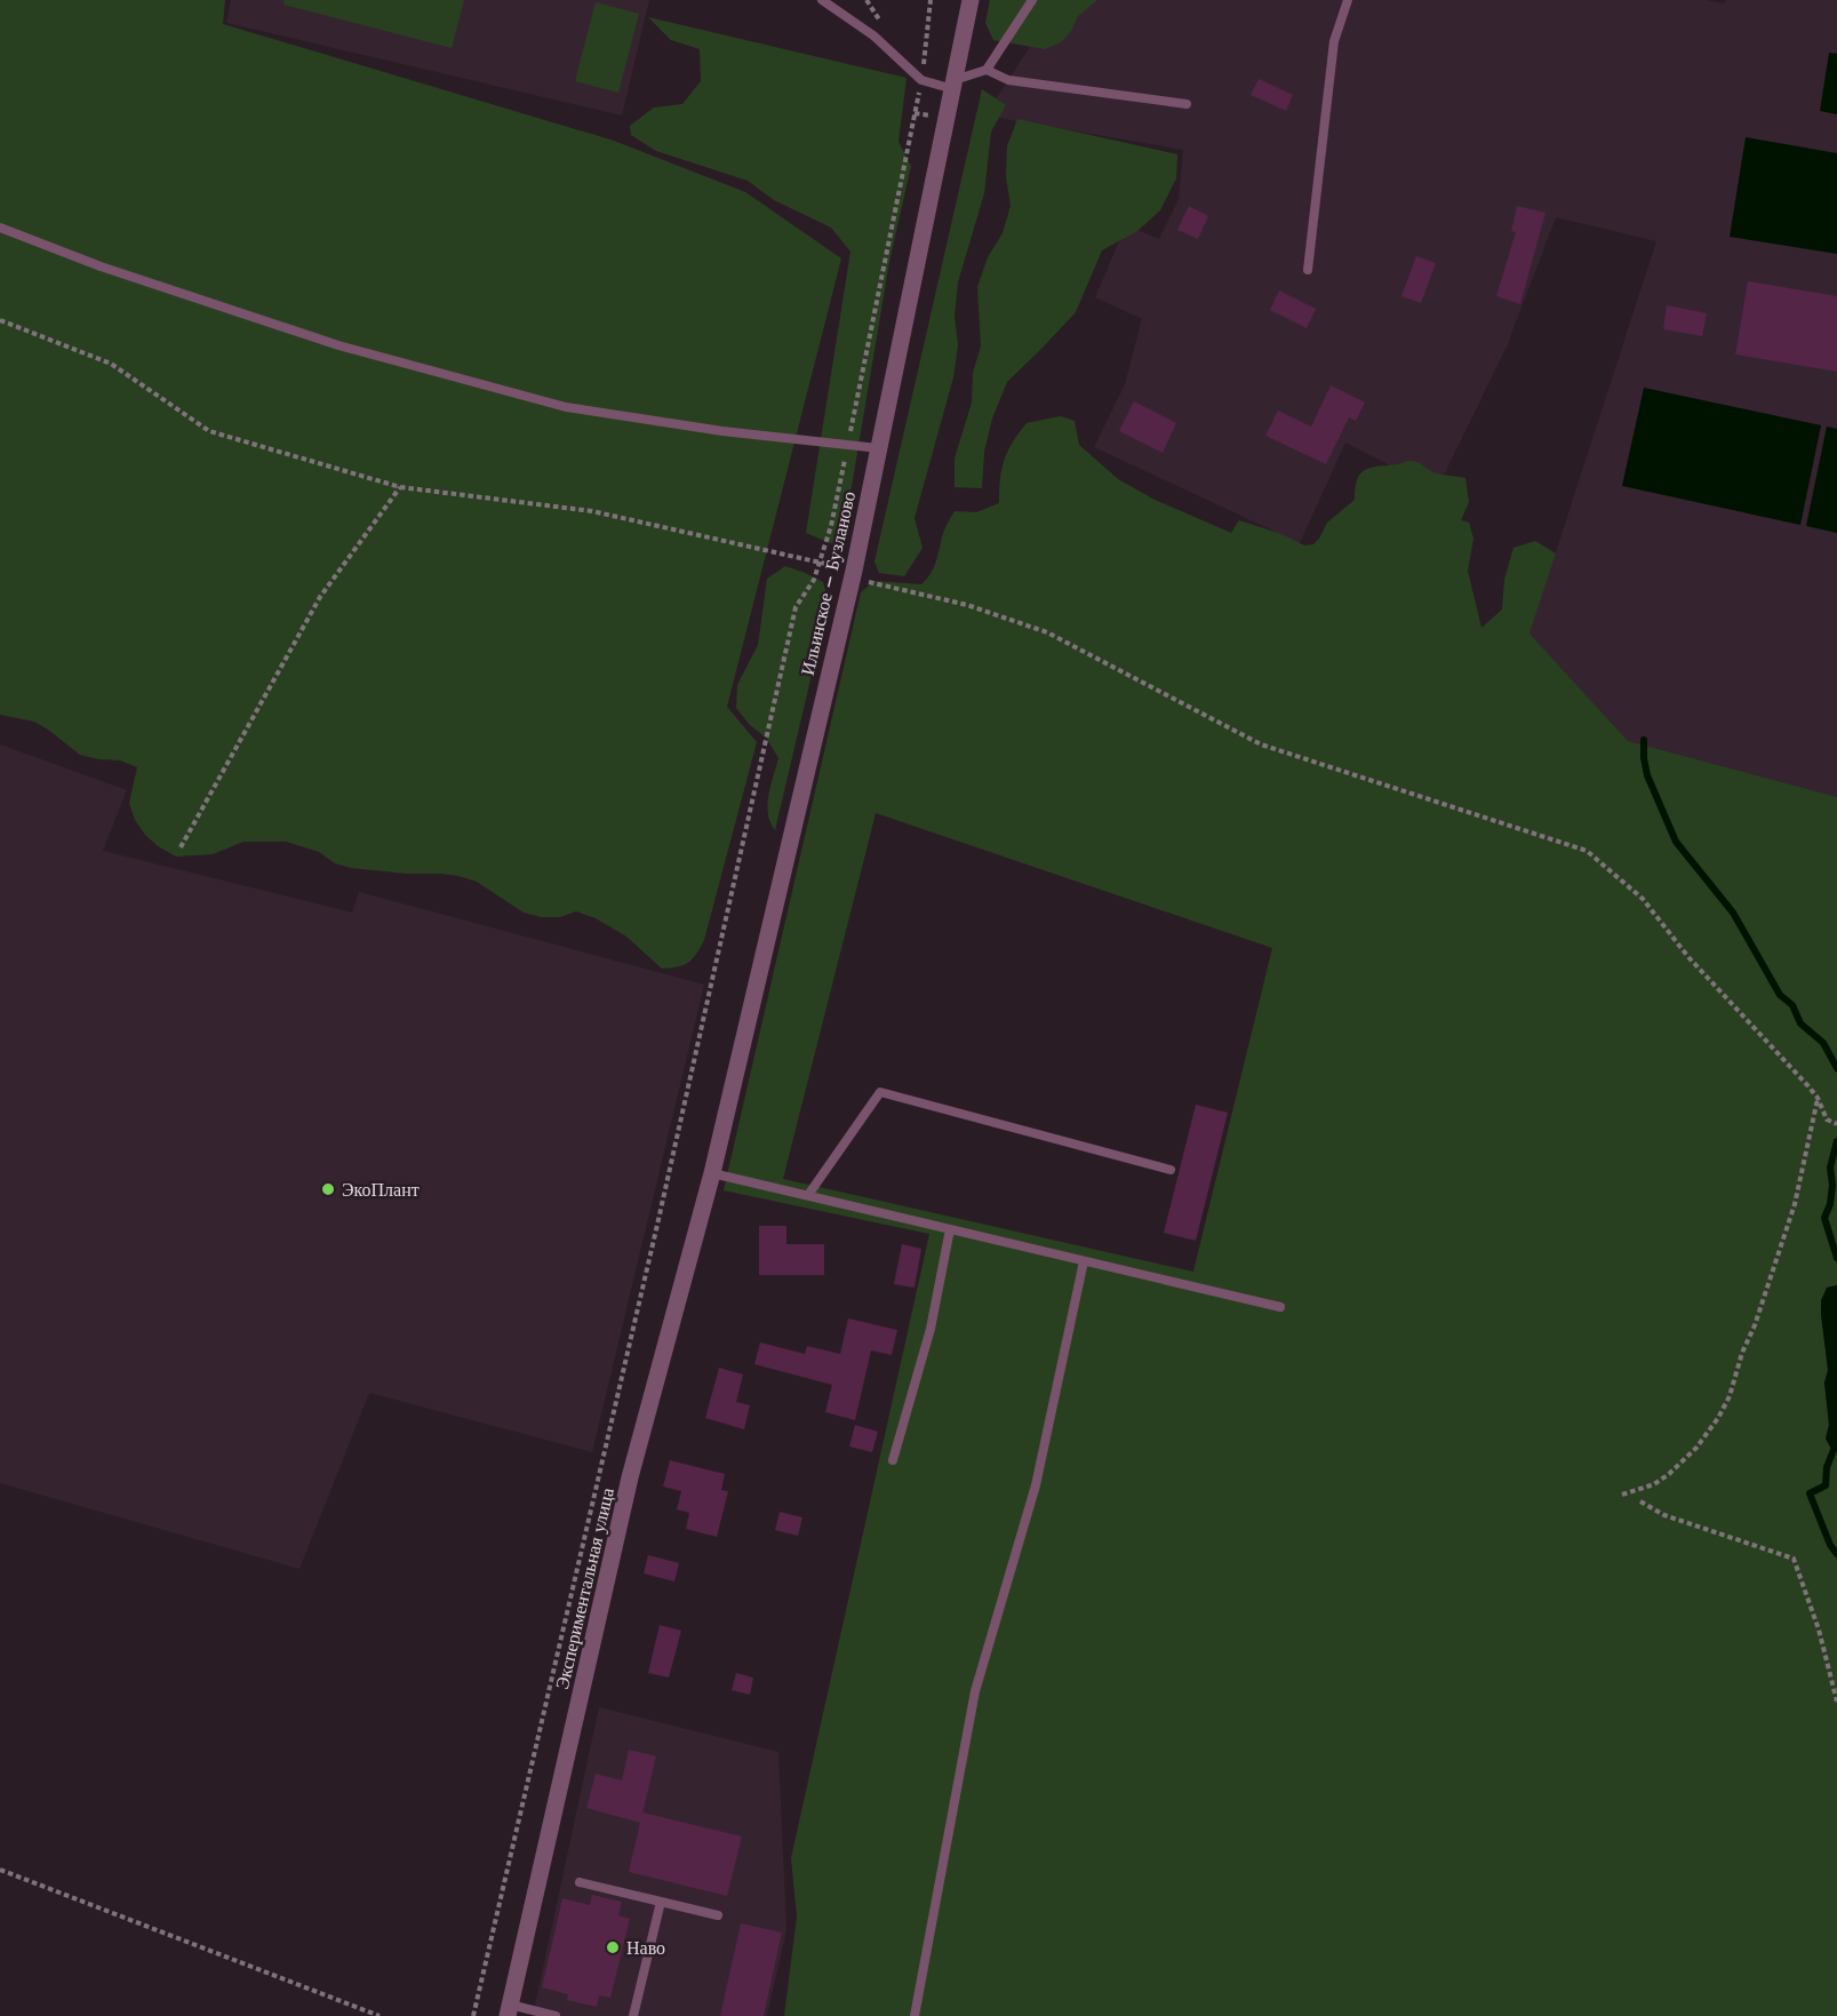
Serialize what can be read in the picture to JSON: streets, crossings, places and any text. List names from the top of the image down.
{
  "streets": {
    "street": ["Ильинское – Бузланово", "Экспериментальная улица"]
  },
  "crossings": [
    ["Ильинское – Бузланово", "Экспериментальная улица"]
  ],
  "places": ["ЭкоПлант", "Наво"]
}
